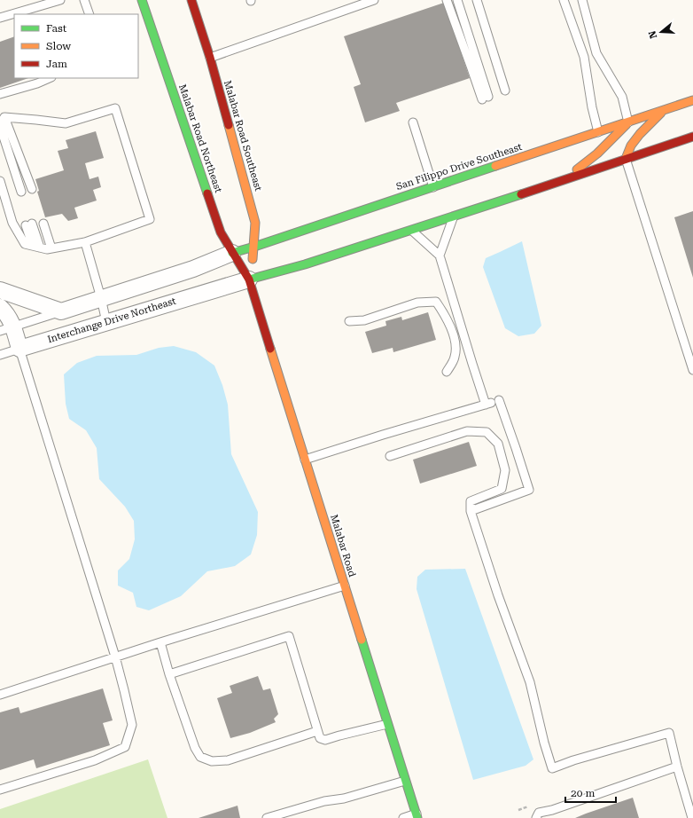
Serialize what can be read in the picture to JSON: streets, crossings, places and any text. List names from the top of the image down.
{
  "streets": {
    "main road": [
      "Malabar Road Southeast",
      "Malabar Road Northeast",
      "San Filippo Drive Southeast",
      "Malabar Road"
    ],
    "street": ["Interchange Drive Northeast"]
  },
  "crossings": [
    ["Malabar Road Southeast", "Malabar Road Northeast"],
    ["Malabar Road Southeast", "San Filippo Drive Southeast"],
    ["Malabar Road Southeast", "Interchange Drive Northeast"],
    ["Malabar Road Southeast", "Malabar Road"],
    ["Malabar Road Northeast", "San Filippo Drive Southeast"],
    ["Malabar Road Northeast", "Interchange Drive Northeast"],
    ["Malabar Road Northeast", "Malabar Road"],
    ["Interchange Drive Northeast", "Malabar Road"]
  ],
  "legend": ["Fast", "Slow", "Jam"],
  "scale_bar": "20 m",
  "north": "left"
}
